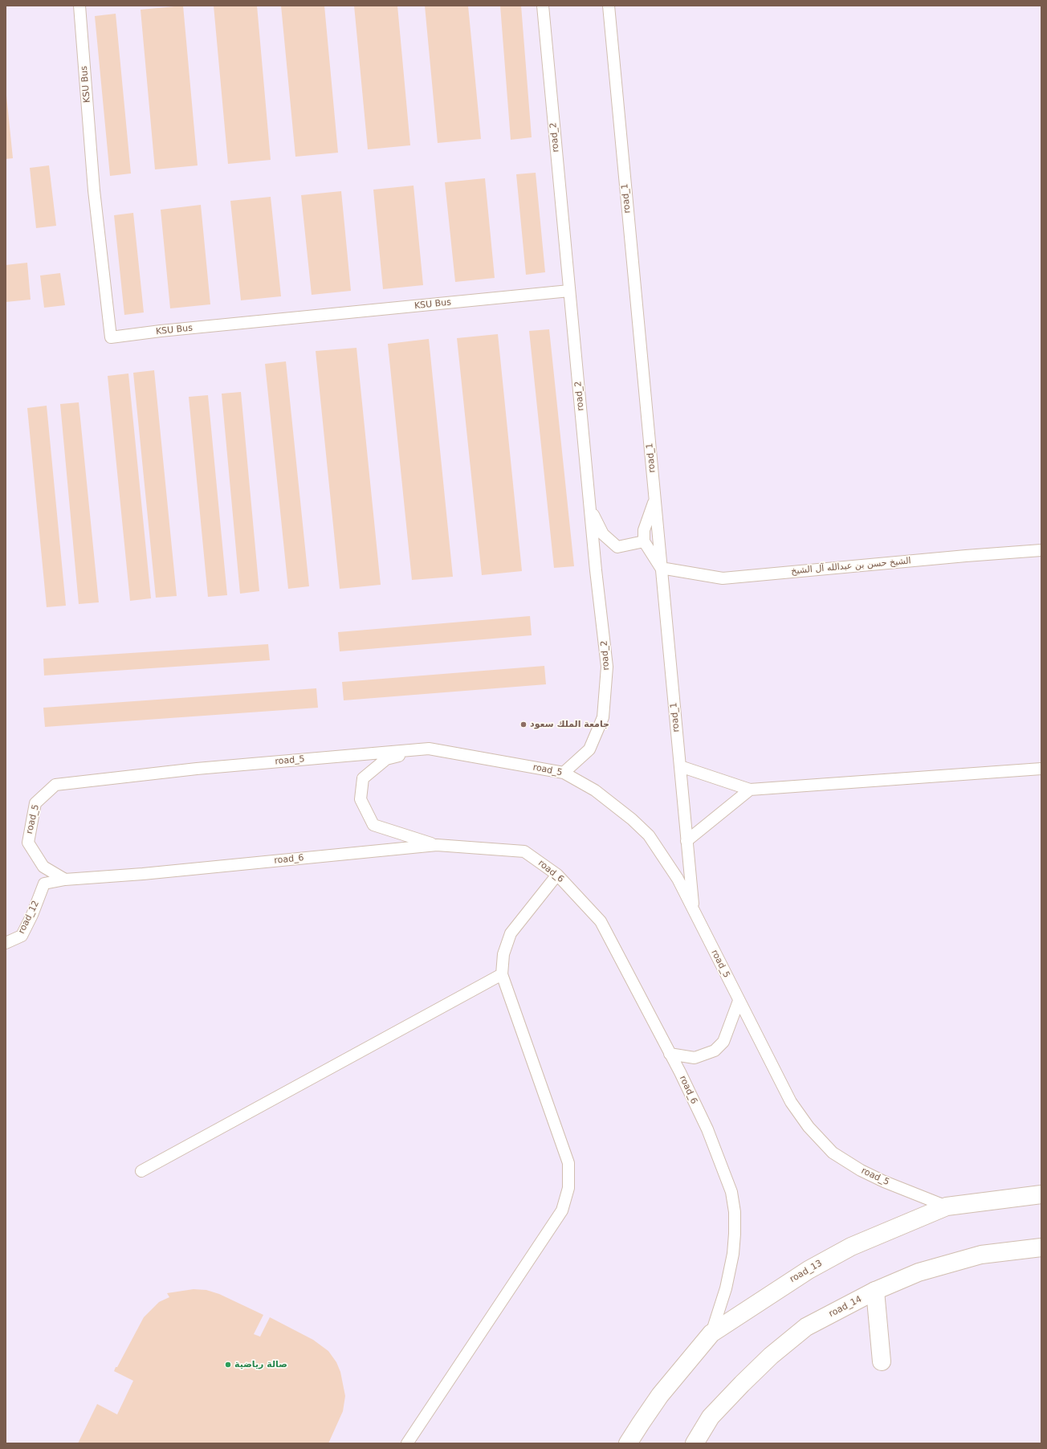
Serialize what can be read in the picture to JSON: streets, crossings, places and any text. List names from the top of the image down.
{
  "streets": {
    "street": ["road_13", "road_14"],
    "lane": [
      "KSU Bus",
      "road_2",
      "road_1",
      "الشيخ حسن بن عبدالله آل الشيخ",
      "road_5",
      "road_6",
      "road_12"
    ]
  },
  "crossings": [
    ["KSU Bus", "road_2"],
    ["road_2", "road_5"],
    ["road_1", "الشيخ حسن بن عبدالله آل الشيخ"],
    ["road_1", "road_5"],
    ["road_5", "road_6"],
    ["road_5", "road_13"],
    ["road_6", "road_12"],
    ["road_6", "road_13"]
  ],
  "places": ["جامعة الملك سعود", "صالة رياضية"]
}
